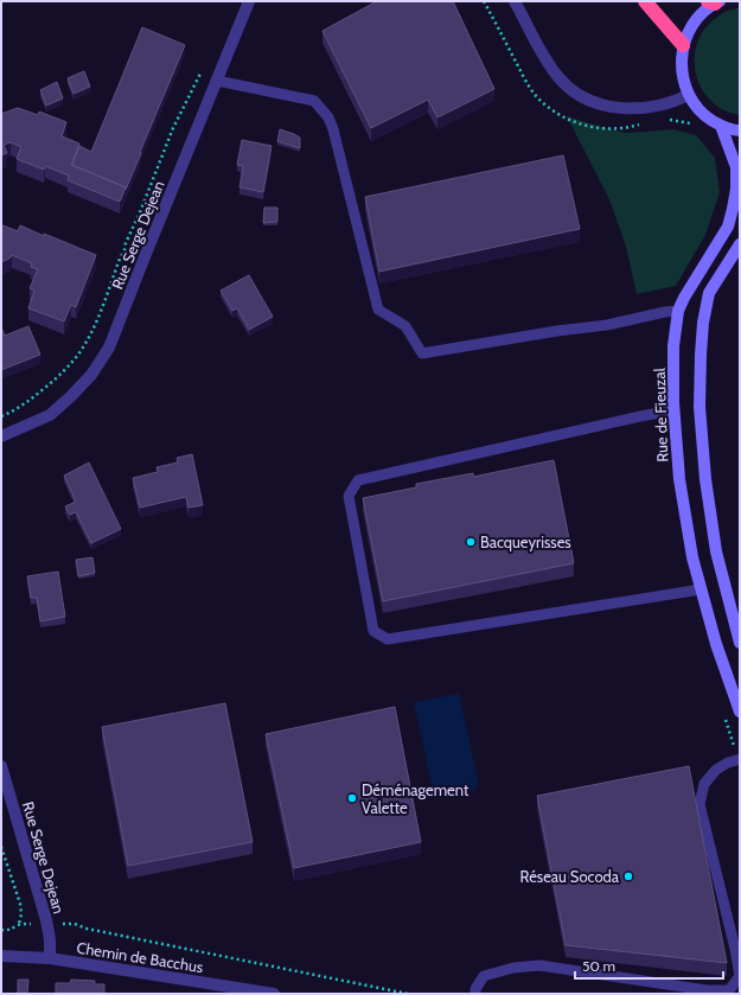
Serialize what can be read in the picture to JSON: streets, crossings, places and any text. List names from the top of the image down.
{
  "streets": {
    "street": ["Rue Serge Dejean", "Rue de Fieuzal", "Chemin de Bacchus"]
  },
  "crossings": [
    ["Rue Serge Dejean", "Chemin de Bacchus"]
  ],
  "places": ["Bacqueyrisses", "Déménagement Valette", "Réseau Socoda"],
  "scale_bar": "50 m"
}
